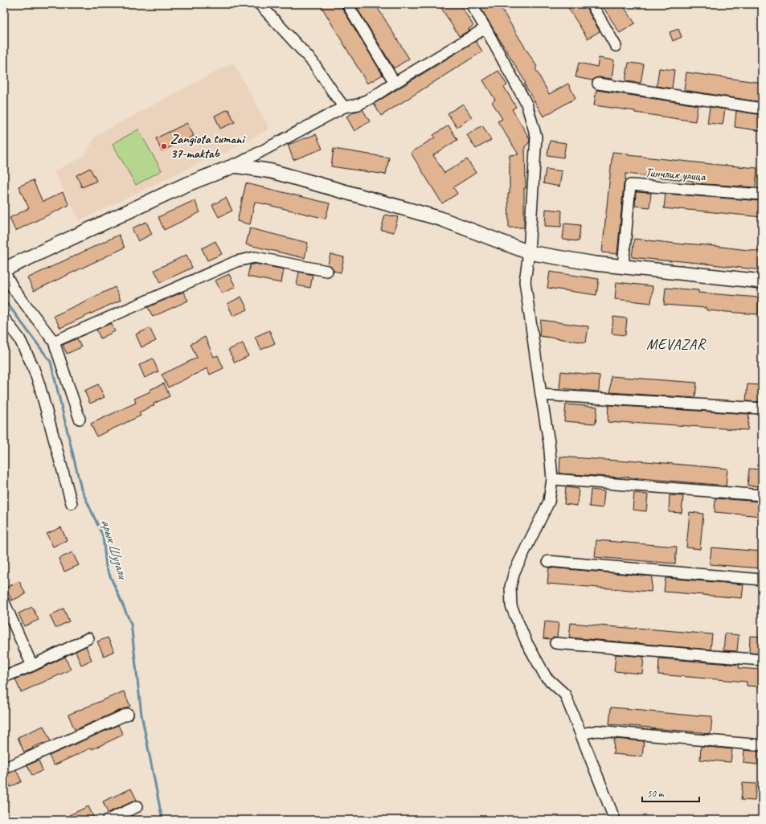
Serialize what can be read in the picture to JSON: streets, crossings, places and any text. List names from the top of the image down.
{
  "streets": {
    "street": ["Тинчлик улица"]
  },
  "districts": ["MEVAZAR"],
  "water": ["арык Шузали"],
  "places": ["Zangiota tumani 37-maktab"],
  "scale_bar": "50 m"
}
